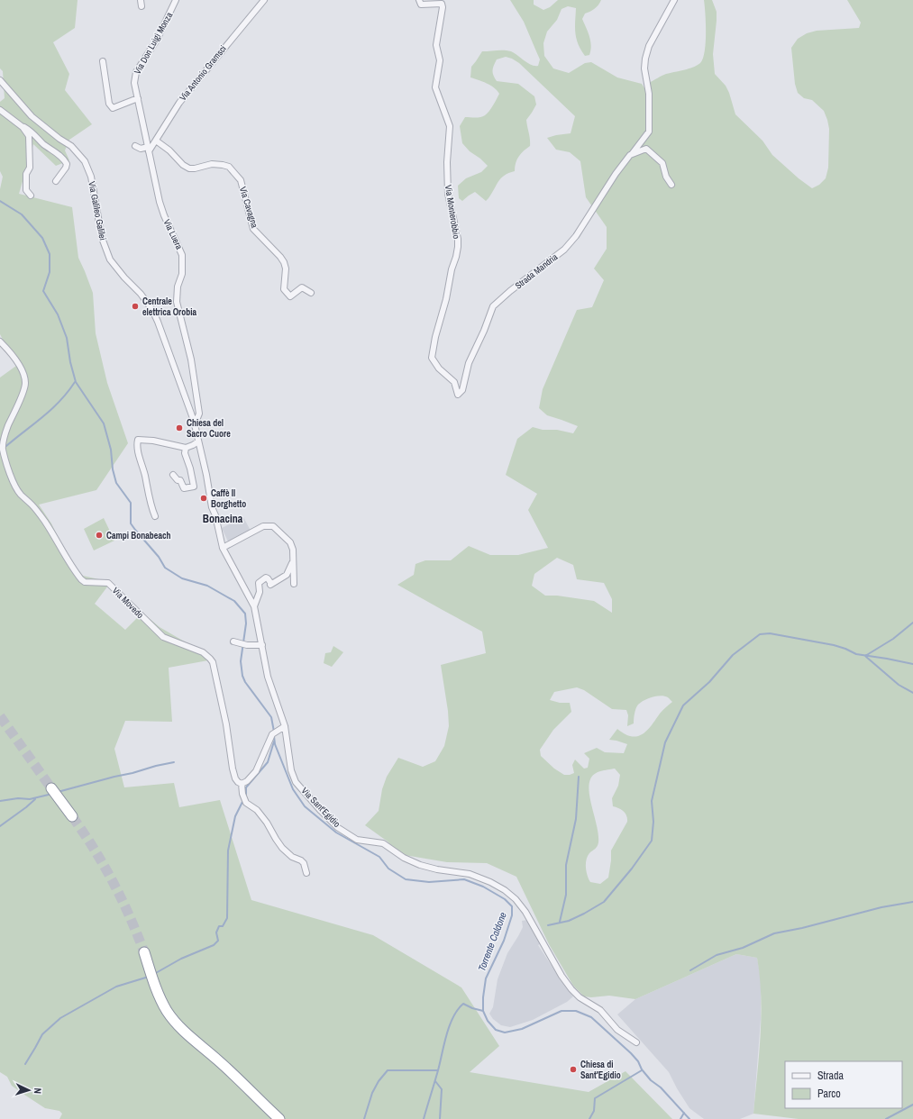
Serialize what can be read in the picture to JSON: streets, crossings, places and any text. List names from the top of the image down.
{
  "streets": {
    "street": [
      "Via Don Luigi Monza",
      "Via Antonio Gramsci",
      "Via Cavagna",
      "Via Galileo Galilei",
      "Via Monterobbio",
      "Via Luera",
      "Strada Mandria",
      "Via Movedo",
      "Via Sant'Egidio"
    ]
  },
  "crossings": [
    ["Via Don Luigi Monza", "Via Antonio Gramsci"],
    ["Via Don Luigi Monza", "Via Luera"],
    ["Via Antonio Gramsci", "Via Cavagna"],
    ["Via Antonio Gramsci", "Via Luera"],
    ["Via Galileo Galilei", "Via Luera"],
    ["Via Galileo Galilei", "Via Sant'Egidio"],
    ["Via Monterobbio", "Strada Mandria"]
  ],
  "districts": ["Bonacina"],
  "water": ["Torrente Caldone"],
  "places": [
    "Centrale elettrica Orobia",
    "Chiesa del Sacro Cuore",
    "Caffè Il Borghetto",
    "Campi Bonabeach",
    "Chiesa di Sant'Egidio"
  ],
  "legend": ["Strada", "Parco"],
  "north": "right"
}
